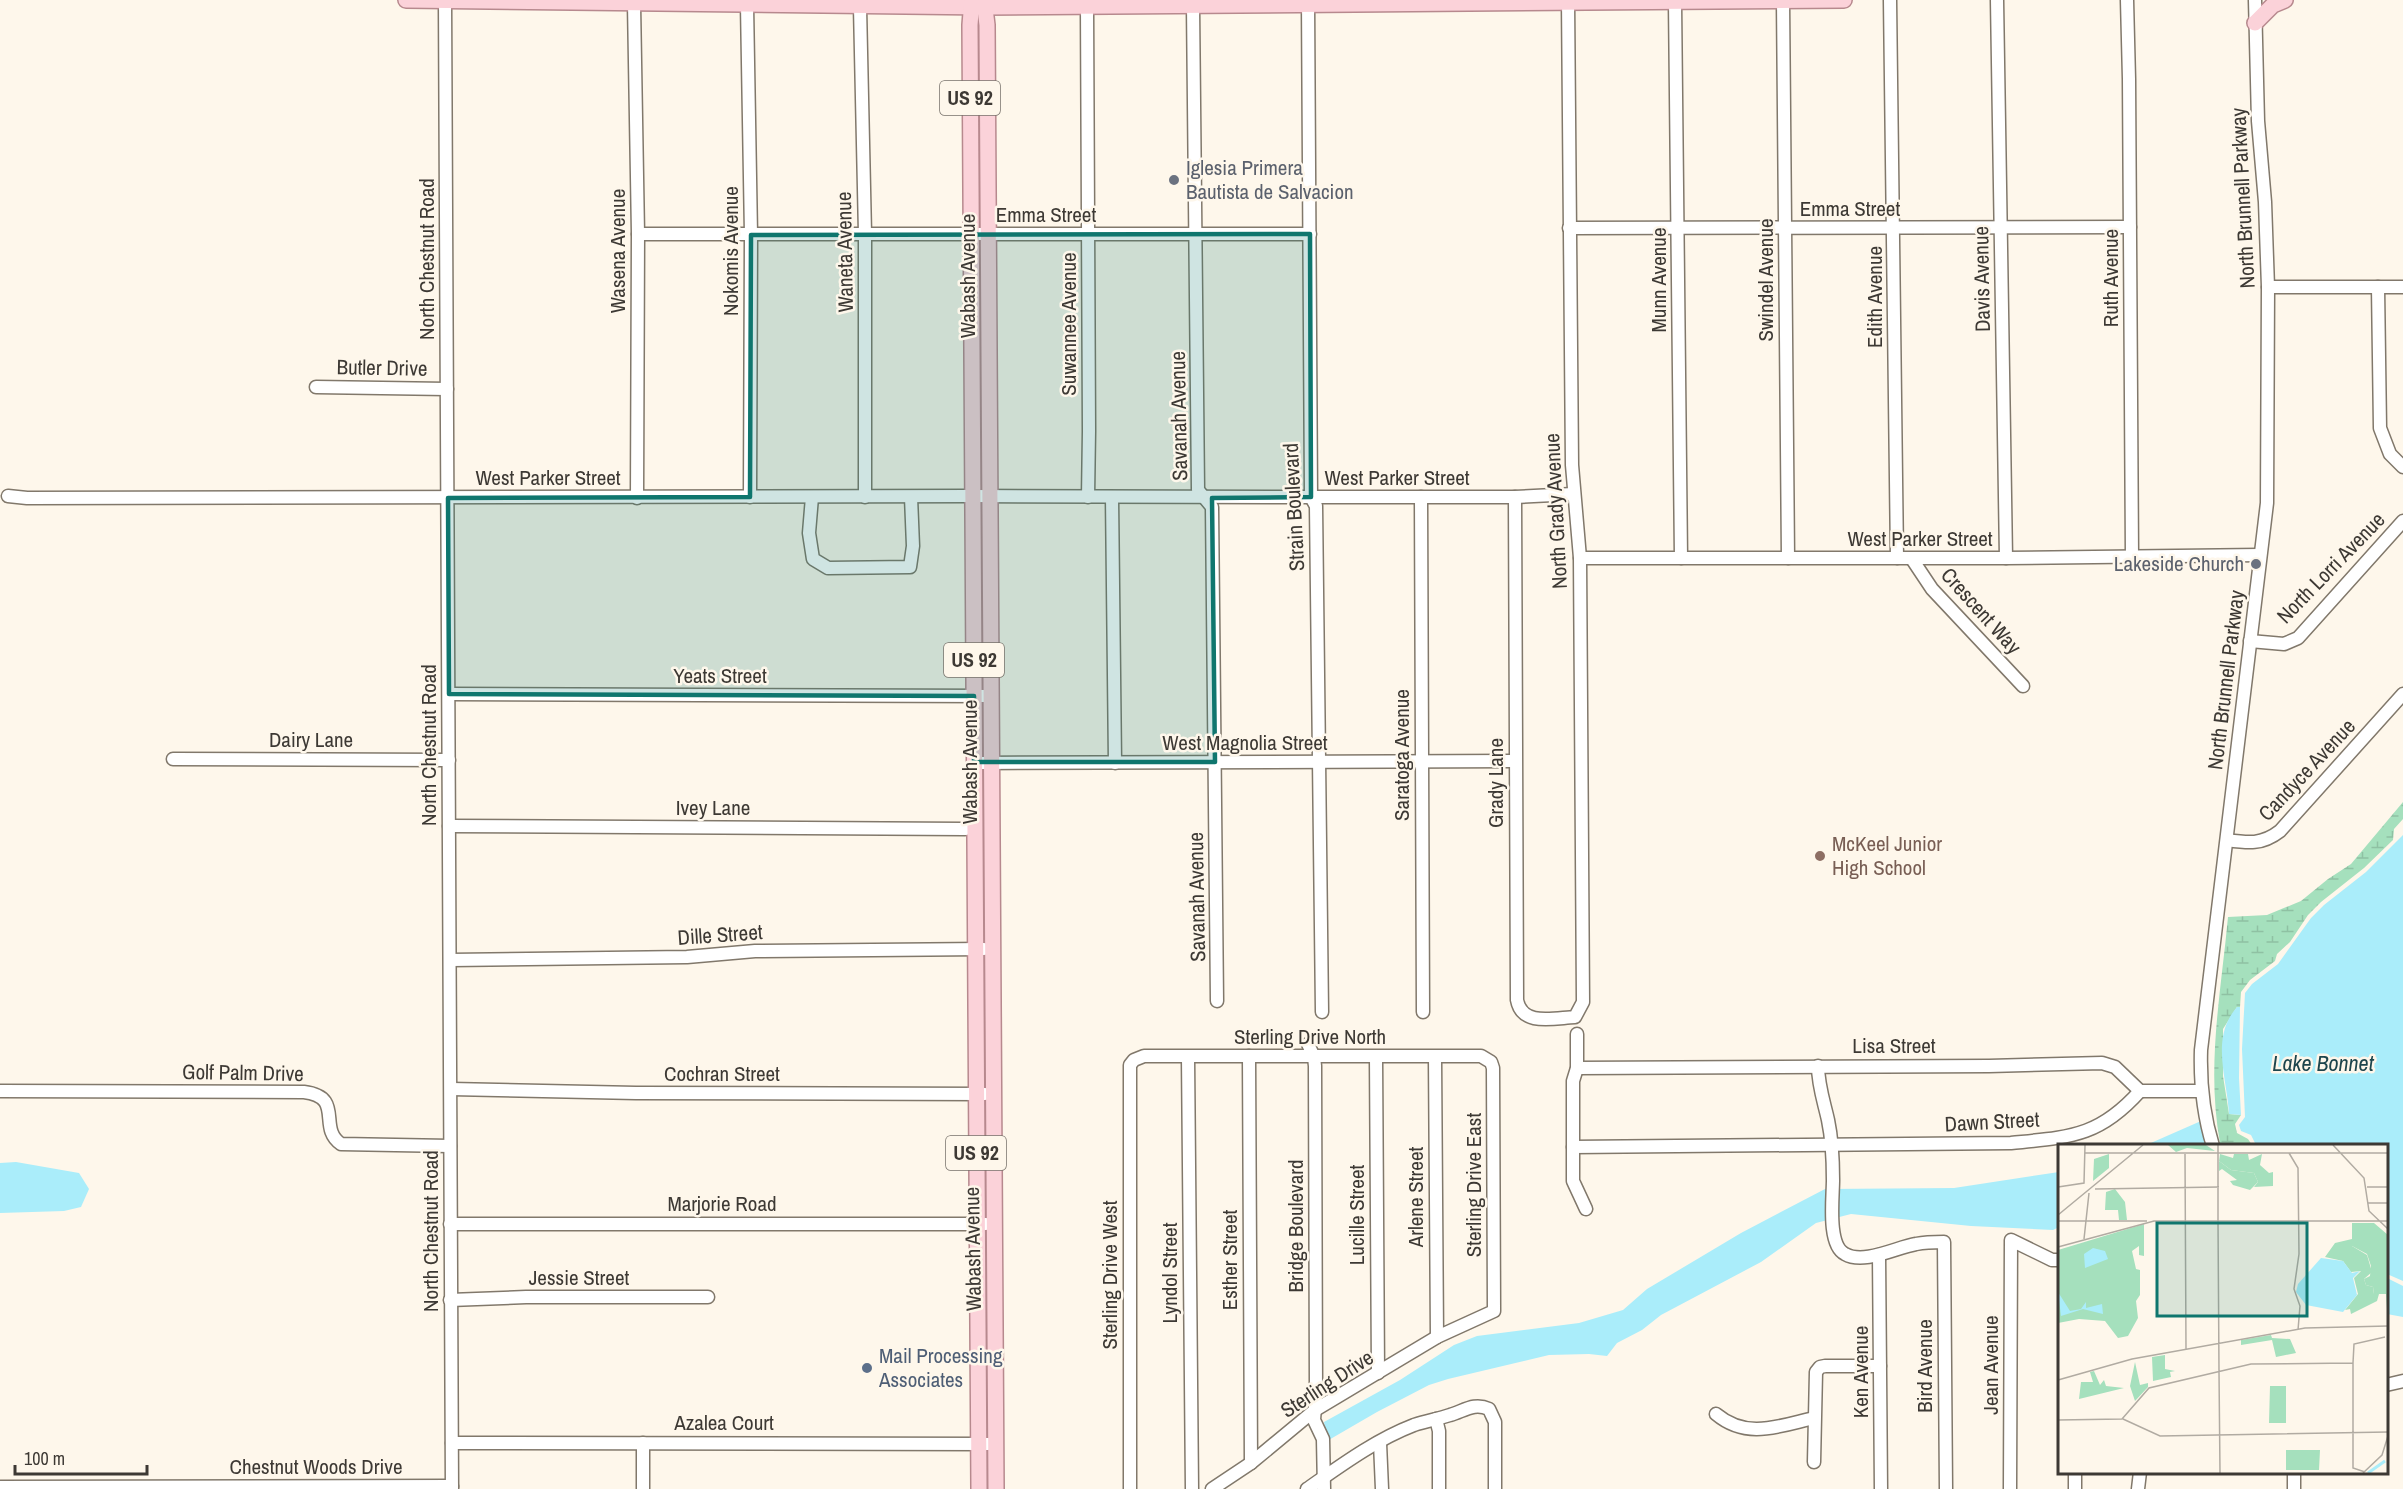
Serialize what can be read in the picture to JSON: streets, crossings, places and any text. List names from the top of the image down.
{
  "streets": {
    "main road": ["US 92", "Wabash Avenue"],
    "street": [
      "North Brunnell Parkway",
      "Emma Street",
      "Wasena Avenue",
      "Nokomis Avenue",
      "Waneta Avenue",
      "North Chestnut Road",
      "Ruth Avenue",
      "Davis Avenue",
      "Munn Avenue",
      "Swindel Avenue",
      "Edith Avenue",
      "Suwannee Avenue",
      "Butler Drive",
      "Savanah Avenue",
      "West Parker Street",
      "Strain Boulevard",
      "North Grady Avenue",
      "North Lorri Avenue",
      "Crescent Way",
      "Yeats Street",
      "Dairy Lane",
      "West Magnolia Street",
      "Saratoga Avenue",
      "Candyce Avenue",
      "Grady Lane",
      "Ivey Lane",
      "Dille Street",
      "Sterling Drive North",
      "Lisa Street",
      "Golf Palm Drive",
      "Cochran Street",
      "Dawn Street",
      "Sterling Drive East",
      "Arlene Street",
      "Marjorie Road",
      "Lucille Street",
      "Bridge Boulevard",
      "Esther Street",
      "Lyndol Street",
      "Sterling Drive West",
      "Jessie Street",
      "Jean Avenue",
      "Bird Avenue",
      "Ken Avenue",
      "Sterling Drive",
      "Azalea Court",
      "Chestnut Woods Drive"
    ]
  },
  "crossings": [
    ["North Brunnell Parkway", "West Parker Street"],
    ["North Brunnell Parkway", "North Lorri Avenue"],
    ["North Brunnell Parkway", "Candyce Avenue"],
    ["Emma Street", "Wasena Avenue"],
    ["Emma Street", "Nokomis Avenue"],
    ["Emma Street", "Waneta Avenue"],
    ["Emma Street", "Wabash Avenue"],
    ["Emma Street", "Ruth Avenue"],
    ["Emma Street", "Davis Avenue"],
    ["Emma Street", "Munn Avenue"],
    ["Emma Street", "Swindel Avenue"],
    ["Emma Street", "Edith Avenue"],
    ["Emma Street", "Suwannee Avenue"],
    ["Emma Street", "Savanah Avenue"],
    ["Emma Street", "Strain Boulevard"],
    ["Emma Street", "North Grady Avenue"],
    ["Wasena Avenue", "West Parker Street"],
    ["Nokomis Avenue", "West Parker Street"],
    ["Waneta Avenue", "West Parker Street"],
    ["North Chestnut Road", "Butler Drive"],
    ["North Chestnut Road", "West Parker Street"],
    ["North Chestnut Road", "Yeats Street"],
    ["North Chestnut Road", "Dairy Lane"],
    ["North Chestnut Road", "Ivey Lane"],
    ["North Chestnut Road", "Dille Street"],
    ["North Chestnut Road", "Golf Palm Drive"],
    ["North Chestnut Road", "Cochran Street"],
    ["North Chestnut Road", "Marjorie Road"],
    ["North Chestnut Road", "Jessie Street"],
    ["North Chestnut Road", "Azalea Court"],
    ["North Chestnut Road", "Chestnut Woods Drive"],
    ["Wabash Avenue", "West Parker Street"],
    ["Wabash Avenue", "Yeats Street"],
    ["Wabash Avenue", "West Magnolia Street"],
    ["Wabash Avenue", "Ivey Lane"],
    ["Wabash Avenue", "Dille Street"],
    ["Wabash Avenue", "Cochran Street"],
    ["Wabash Avenue", "Marjorie Road"],
    ["Wabash Avenue", "Azalea Court"],
    ["Ruth Avenue", "West Parker Street"],
    ["Davis Avenue", "West Parker Street"],
    ["Munn Avenue", "West Parker Street"],
    ["Swindel Avenue", "West Parker Street"],
    ["Edith Avenue", "West Parker Street"],
    ["Suwannee Avenue", "West Parker Street"],
    ["Savanah Avenue", "West Parker Street"],
    ["Savanah Avenue", "West Magnolia Street"],
    ["West Parker Street", "Strain Boulevard"],
    ["West Parker Street", "North Grady Avenue"],
    ["West Parker Street", "Crescent Way"],
    ["West Parker Street", "Saratoga Avenue"],
    ["West Parker Street", "Grady Lane"],
    ["Strain Boulevard", "West Magnolia Street"],
    ["North Grady Avenue", "Grady Lane"],
    ["West Magnolia Street", "Saratoga Avenue"],
    ["West Magnolia Street", "Grady Lane"],
    ["Sterling Drive North", "Sterling Drive East"],
    ["Sterling Drive North", "Arlene Street"],
    ["Sterling Drive North", "Lucille Street"],
    ["Sterling Drive North", "Bridge Boulevard"],
    ["Sterling Drive North", "Esther Street"],
    ["Sterling Drive North", "Lyndol Street"],
    ["Sterling Drive North", "Sterling Drive West"],
    ["Lisa Street", "Dawn Street"],
    ["Sterling Drive East", "Arlene Street"],
    ["Sterling Drive East", "Sterling Drive"],
    ["Arlene Street", "Sterling Drive"],
    ["Lucille Street", "Sterling Drive"],
    ["Bridge Boulevard", "Sterling Drive"],
    ["Esther Street", "Sterling Drive"],
    ["Bird Avenue", "Ken Avenue"]
  ],
  "water": ["Lake Bonnet"],
  "places": [
    "Iglesia Primera Bautista de Salvacion",
    "Lakeside Church",
    "McKeel Junior High School",
    "Mail Processing Associates"
  ],
  "scale_bar": "100 m"
}
